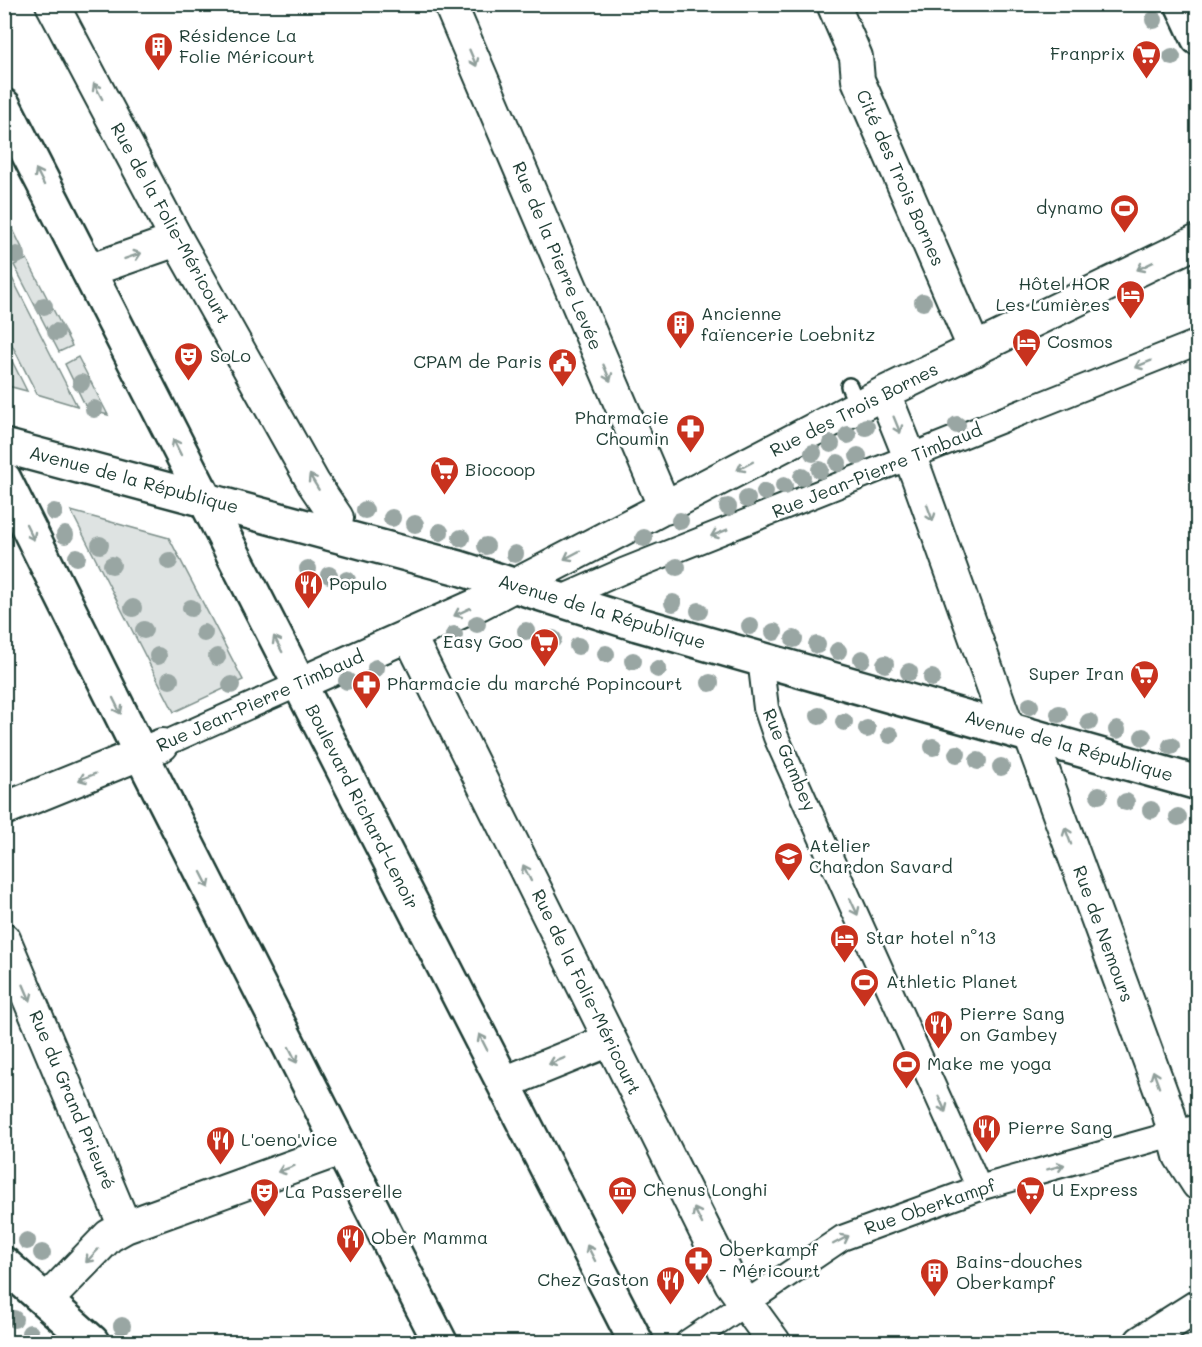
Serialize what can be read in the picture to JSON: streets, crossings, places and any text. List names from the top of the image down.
{
  "streets": {
    "street": [
      "Cité des Trois Bornes",
      "Rue de la Folie-Méricourt",
      "Rue de la Pierre Levée",
      "Rue des Trois Bornes",
      "Rue Jean-Pierre Timbaud",
      "Avenue de la République",
      "Rue Gambey",
      "Boulevard Richard-Lenoir",
      "Rue de Nemours",
      "Rue du Grand Prieuré",
      "Rue Oberkampf"
    ]
  },
  "crossings": [
    ["Cité des Trois Bornes", "Rue des Trois Bornes"],
    ["Rue de la Folie-Méricourt", "Rue Jean-Pierre Timbaud"],
    ["Rue de la Folie-Méricourt", "Avenue de la République"],
    ["Rue de la Folie-Méricourt", "Rue Oberkampf"],
    ["Rue de la Pierre Levée", "Rue des Trois Bornes"],
    ["Rue des Trois Bornes", "Rue Jean-Pierre Timbaud"],
    ["Rue des Trois Bornes", "Avenue de la République"],
    ["Rue des Trois Bornes", "Rue de Nemours"],
    ["Rue Jean-Pierre Timbaud", "Avenue de la République"],
    ["Rue Jean-Pierre Timbaud", "Boulevard Richard-Lenoir"],
    ["Rue Jean-Pierre Timbaud", "Rue de Nemours"],
    ["Avenue de la République", "Rue Gambey"],
    ["Avenue de la République", "Boulevard Richard-Lenoir"],
    ["Avenue de la République", "Rue de Nemours"],
    ["Rue Gambey", "Rue Oberkampf"],
    ["Rue de Nemours", "Rue Oberkampf"]
  ],
  "one_way": [
    "Rue de la Folie-Méricourt",
    "Rue de la Pierre Levée",
    "Rue des Trois Bornes",
    "Rue Jean-Pierre Timbaud",
    "Rue Gambey",
    "Rue Oberkampf"
  ],
  "places": {
    "building": ["Résidence La Folie Méricourt", "Ancienne faïencerie Loebnitz", "Bains-douches Oberkampf"],
    "supermarket": [
      "Franprix",
      "Biocoop",
      "Easy Goo",
      "Super Iran",
      "U Express"
    ],
    "sports": ["dynamo", "Athletic Planet", "Make me yoga"],
    "hotel": ["Hôtel HOR Les Lumières", "Cosmos", "Star hotel n°13"],
    "theatre": ["SoLo", "La Passerelle"],
    "public building": ["CPAM de Paris"],
    "pharmacy": ["Pharmacie Choumin", "Pharmacie du marché Popincourt", "Oberkampf - Méricourt"],
    "restaurant": [
      "Populo",
      "Pierre Sang on Gambey",
      "Pierre Sang",
      "L'oeno'vice",
      "Ober Mamma",
      "Chez Gaston"
    ],
    "school or university": ["Atelier Chardon Savard"],
    "museum": ["Chenus Longhi"]
  }
}
